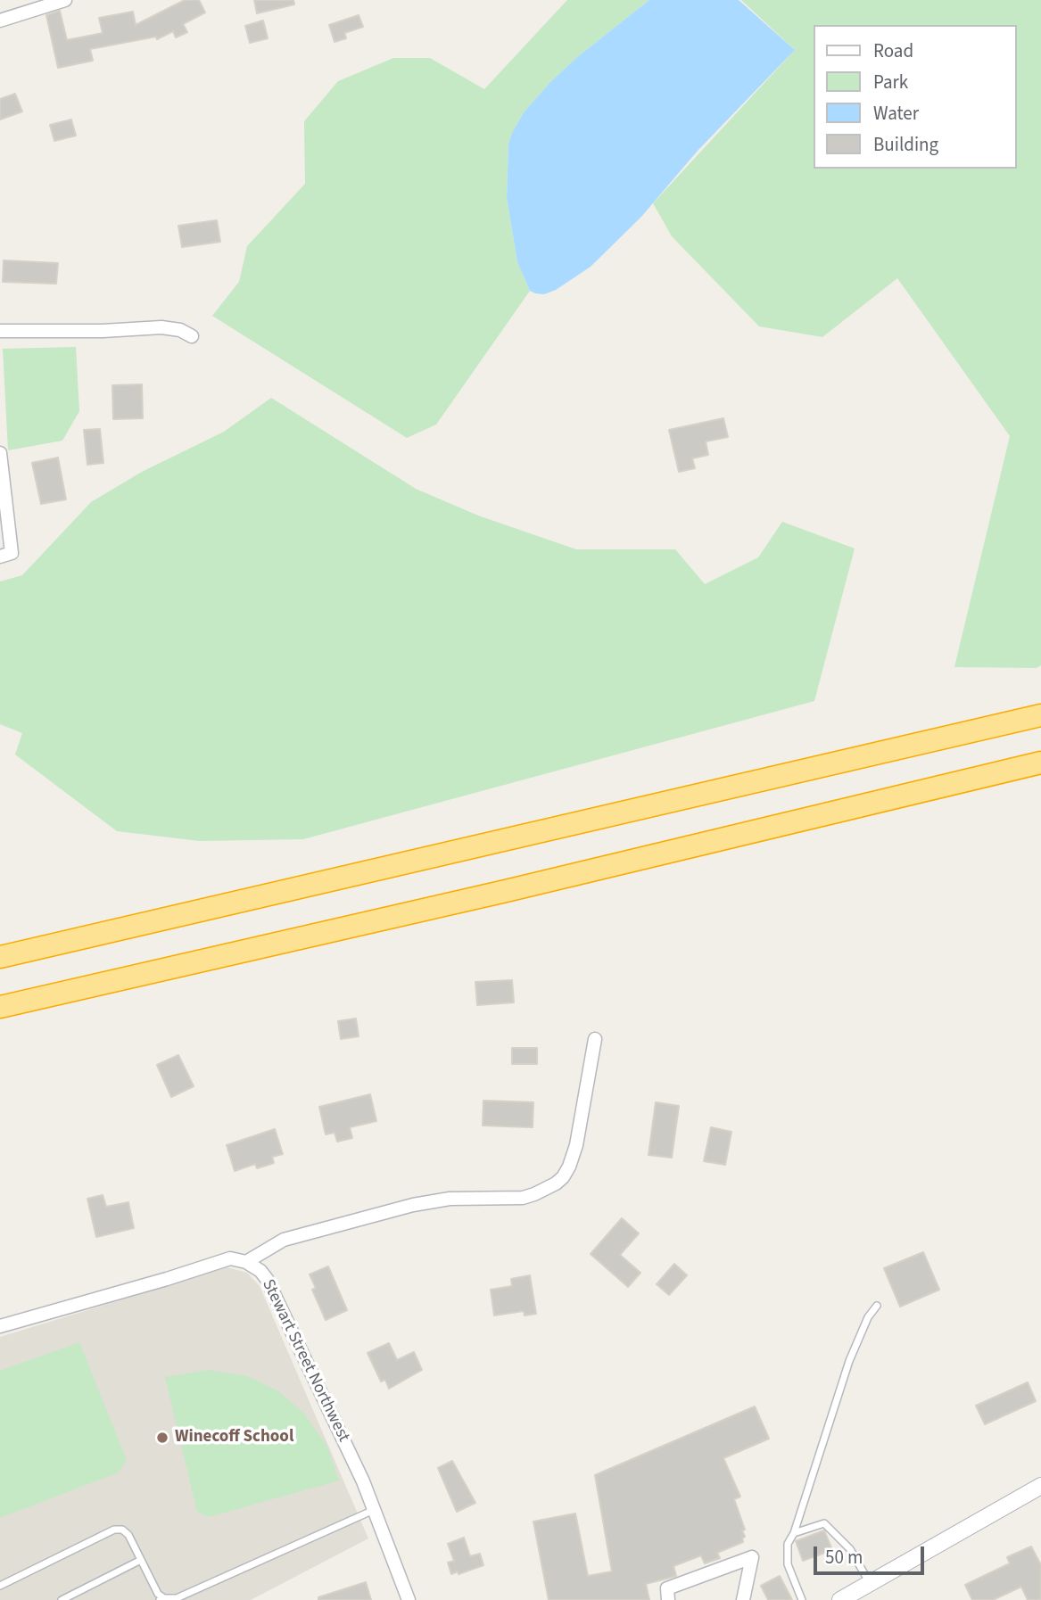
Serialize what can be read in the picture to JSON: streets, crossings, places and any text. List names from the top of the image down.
{
  "streets": {
    "street": ["Stewart Street Northwest"]
  },
  "places": ["Winecoff School"],
  "legend": [
    "Road",
    "Park",
    "Water",
    "Building"
  ],
  "scale_bar": "50 m"
}
